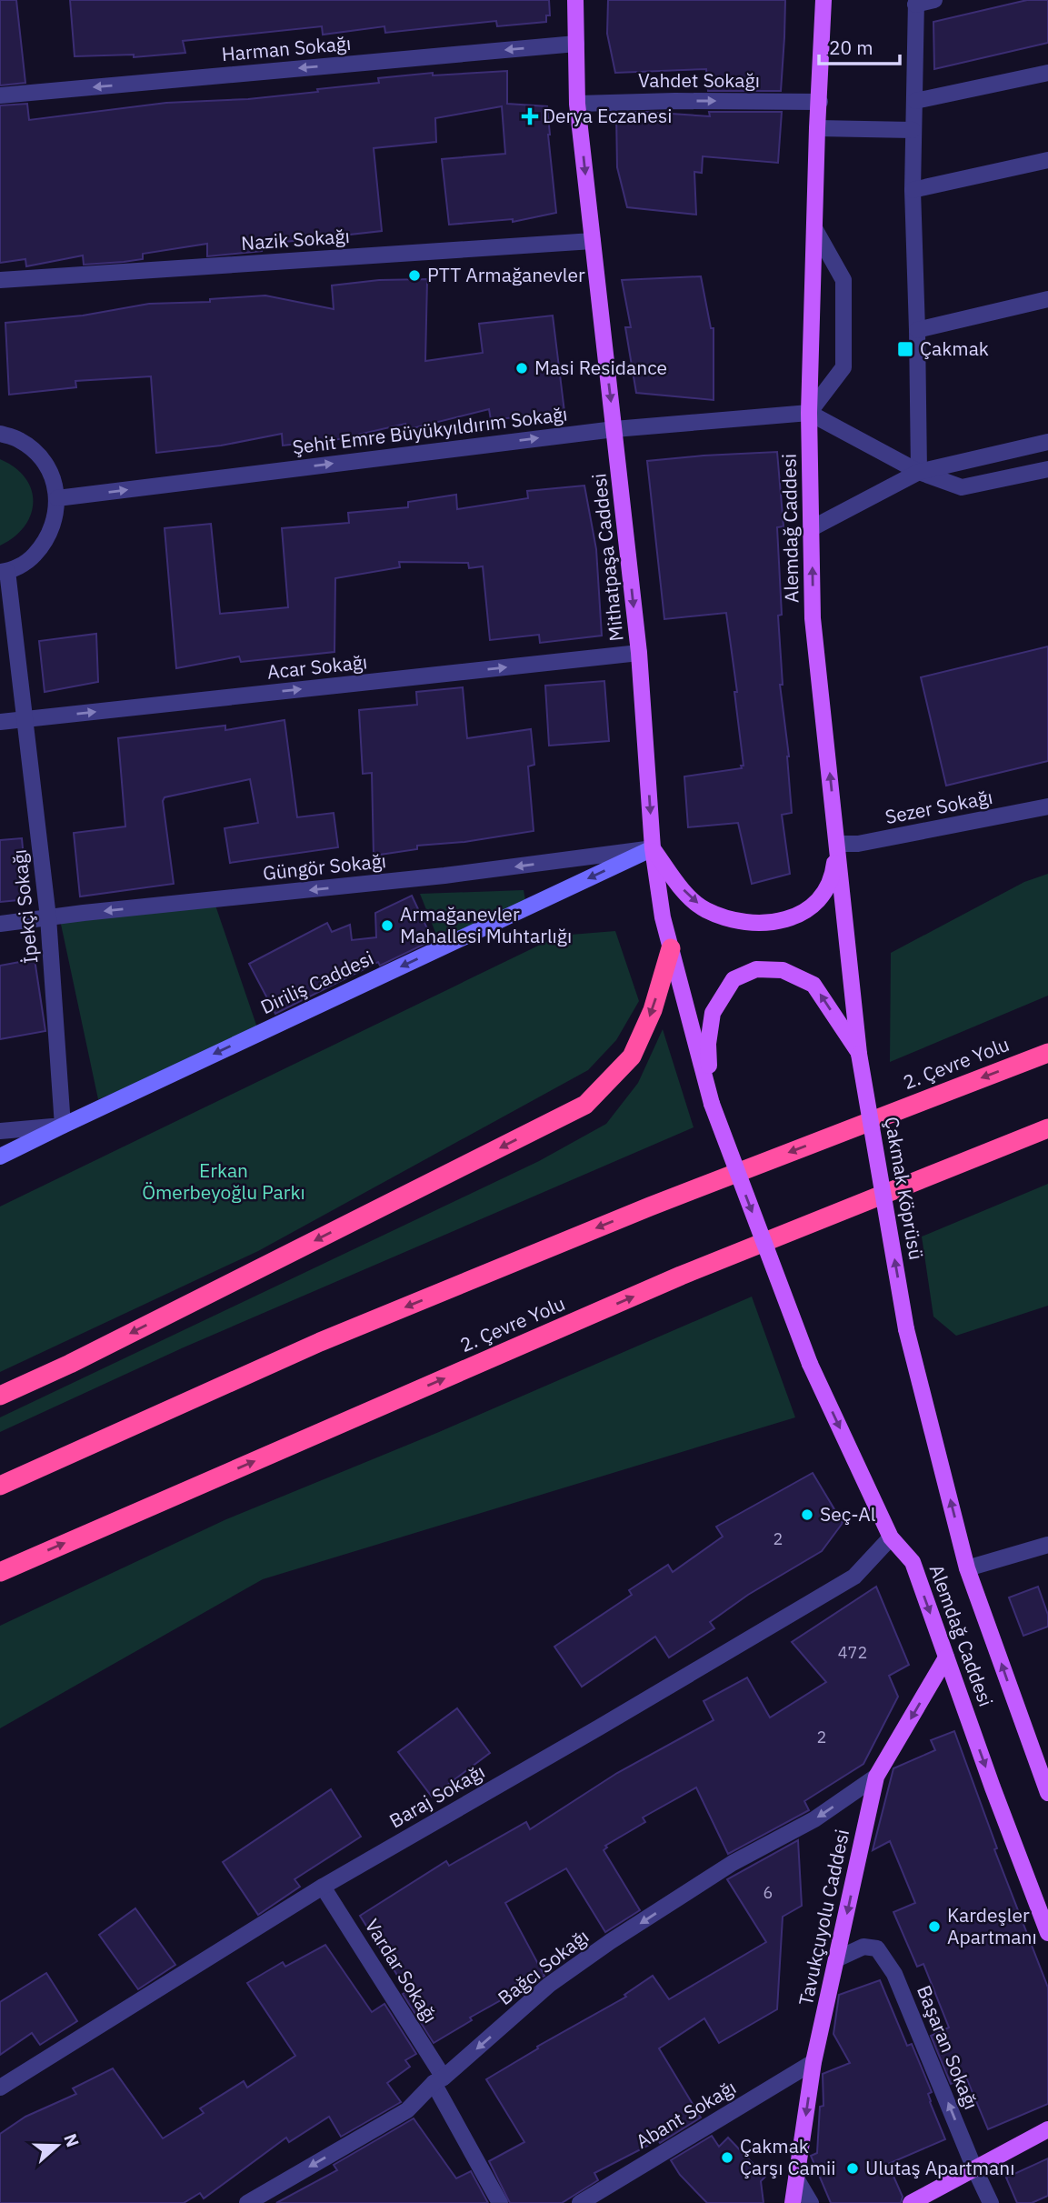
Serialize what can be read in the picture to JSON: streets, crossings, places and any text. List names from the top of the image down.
{
  "streets": {
    "highway": ["2. Çevre Yolu"],
    "main road": [
      "Alemdağ Caddesi",
      "Mithatpaşa Caddesi",
      "Diriliş Caddesi",
      "Çakmak Köprüsü",
      "Tavukçuyolu Caddesi"
    ],
    "street": [
      "Harman Sokağı",
      "Vahdet Sokağı",
      "Nazik Sokağı",
      "Şehit Emre Büyükyıldırım Sokağı",
      "Acar Sokağı",
      "Sezer Sokağı",
      "Güngör Sokağı",
      "İpekçi Sokağı",
      "Baraj Sokağı",
      "Bağcı Sokağı",
      "Vardar Sokağı",
      "Başaran Sokağı",
      "Abant Sokağı"
    ]
  },
  "crossings": [
    ["Harman Sokağı", "Mithatpaşa Caddesi"],
    ["Vahdet Sokağı", "Alemdağ Caddesi"],
    ["Vahdet Sokağı", "Mithatpaşa Caddesi"],
    ["Nazik Sokağı", "Mithatpaşa Caddesi"],
    ["Şehit Emre Büyükyıldırım Sokağı", "Alemdağ Caddesi"],
    ["Şehit Emre Büyükyıldırım Sokağı", "Mithatpaşa Caddesi"],
    ["Alemdağ Caddesi", "Mithatpaşa Caddesi"],
    ["Alemdağ Caddesi", "Sezer Sokağı"],
    ["Alemdağ Caddesi", "Çakmak Köprüsü"],
    ["Alemdağ Caddesi", "Baraj Sokağı"],
    ["Alemdağ Caddesi", "Tavukçuyolu Caddesi"],
    ["Mithatpaşa Caddesi", "Acar Sokağı"],
    ["Mithatpaşa Caddesi", "Güngör Sokağı"],
    ["Mithatpaşa Caddesi", "Diriliş Caddesi"],
    ["Acar Sokağı", "İpekçi Sokağı"],
    ["Güngör Sokağı", "İpekçi Sokağı"],
    ["Güngör Sokağı", "Diriliş Caddesi"],
    ["İpekçi Sokağı", "Diriliş Caddesi"],
    ["Baraj Sokağı", "Vardar Sokağı"],
    ["Tavukçuyolu Caddesi", "Bağcı Sokağı"],
    ["Tavukçuyolu Caddesi", "Başaran Sokağı"],
    ["Tavukçuyolu Caddesi", "Abant Sokağı"],
    ["Bağcı Sokağı", "Vardar Sokağı"]
  ],
  "one_way": [
    "Harman Sokağı",
    "Vahdet Sokağı",
    "Şehit Emre Büyükyıldırım Sokağı",
    "Mithatpaşa Caddesi",
    "Acar Sokağı",
    "Güngör Sokağı",
    "Diriliş Caddesi",
    "Çakmak Köprüsü",
    "Tavukçuyolu Caddesi",
    "Bağcı Sokağı",
    "Başaran Sokağı"
  ],
  "parks": ["Erkan Ömerbeyoğlu Parkı"],
  "places": {
    "health": ["Derya Eczanesi"],
    "other": [
      "PTT Armağanevler",
      "Masi Residance",
      "Armağanevler Mahallesi Muhtarlığı",
      "Seç-Al",
      "Kardeşler Apartmanı",
      "Çakmak Çarşı Camii",
      "Ulutaş Apartmanı"
    ],
    "transit": ["Çakmak"]
  },
  "house_numbers": [
    "2",
    "472",
    "2",
    "6"
  ],
  "scale_bar": "20 m",
  "north": "right"
}
